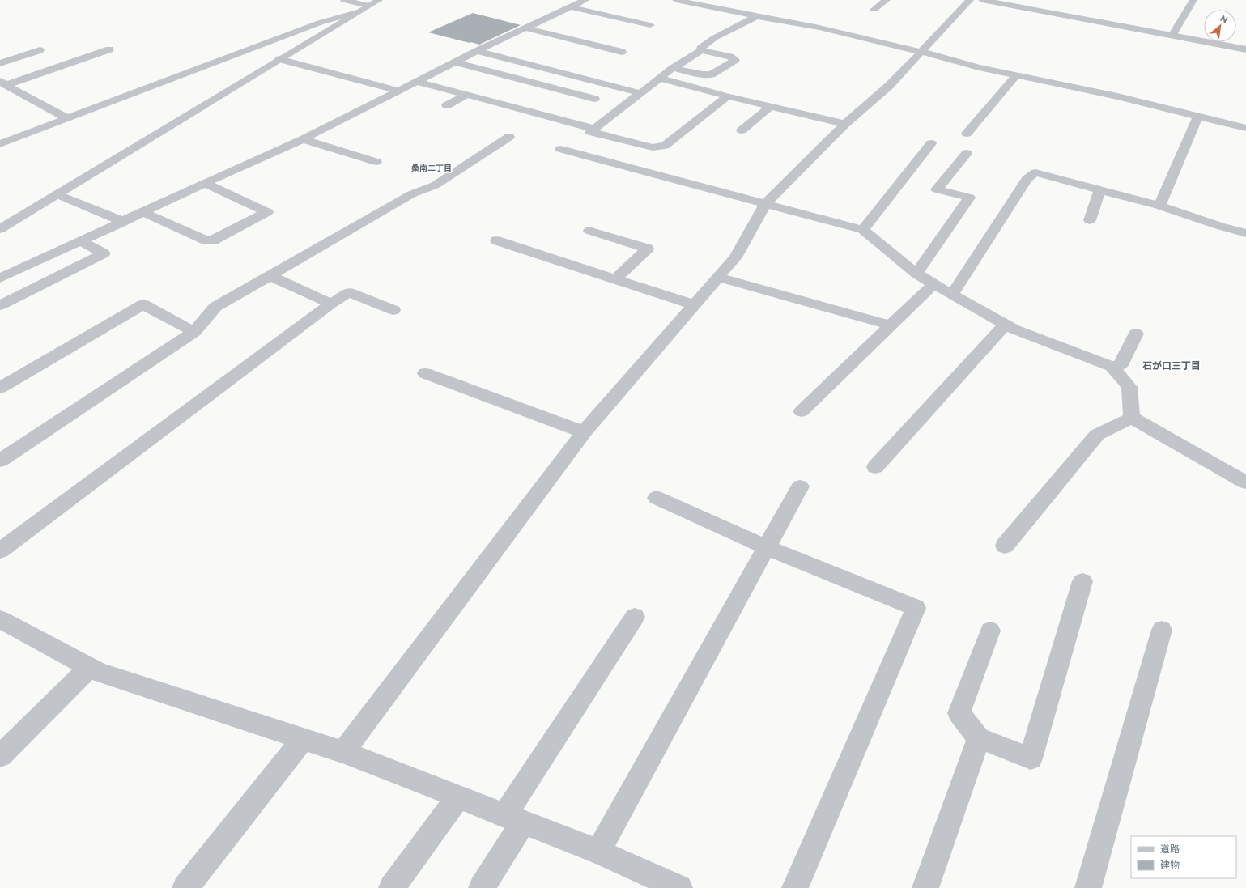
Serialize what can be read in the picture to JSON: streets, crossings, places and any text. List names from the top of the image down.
{
  "districts": ["桑南二丁目", "石が口三丁目"],
  "legend": ["道路", "建物"],
  "north": "top right"
}
